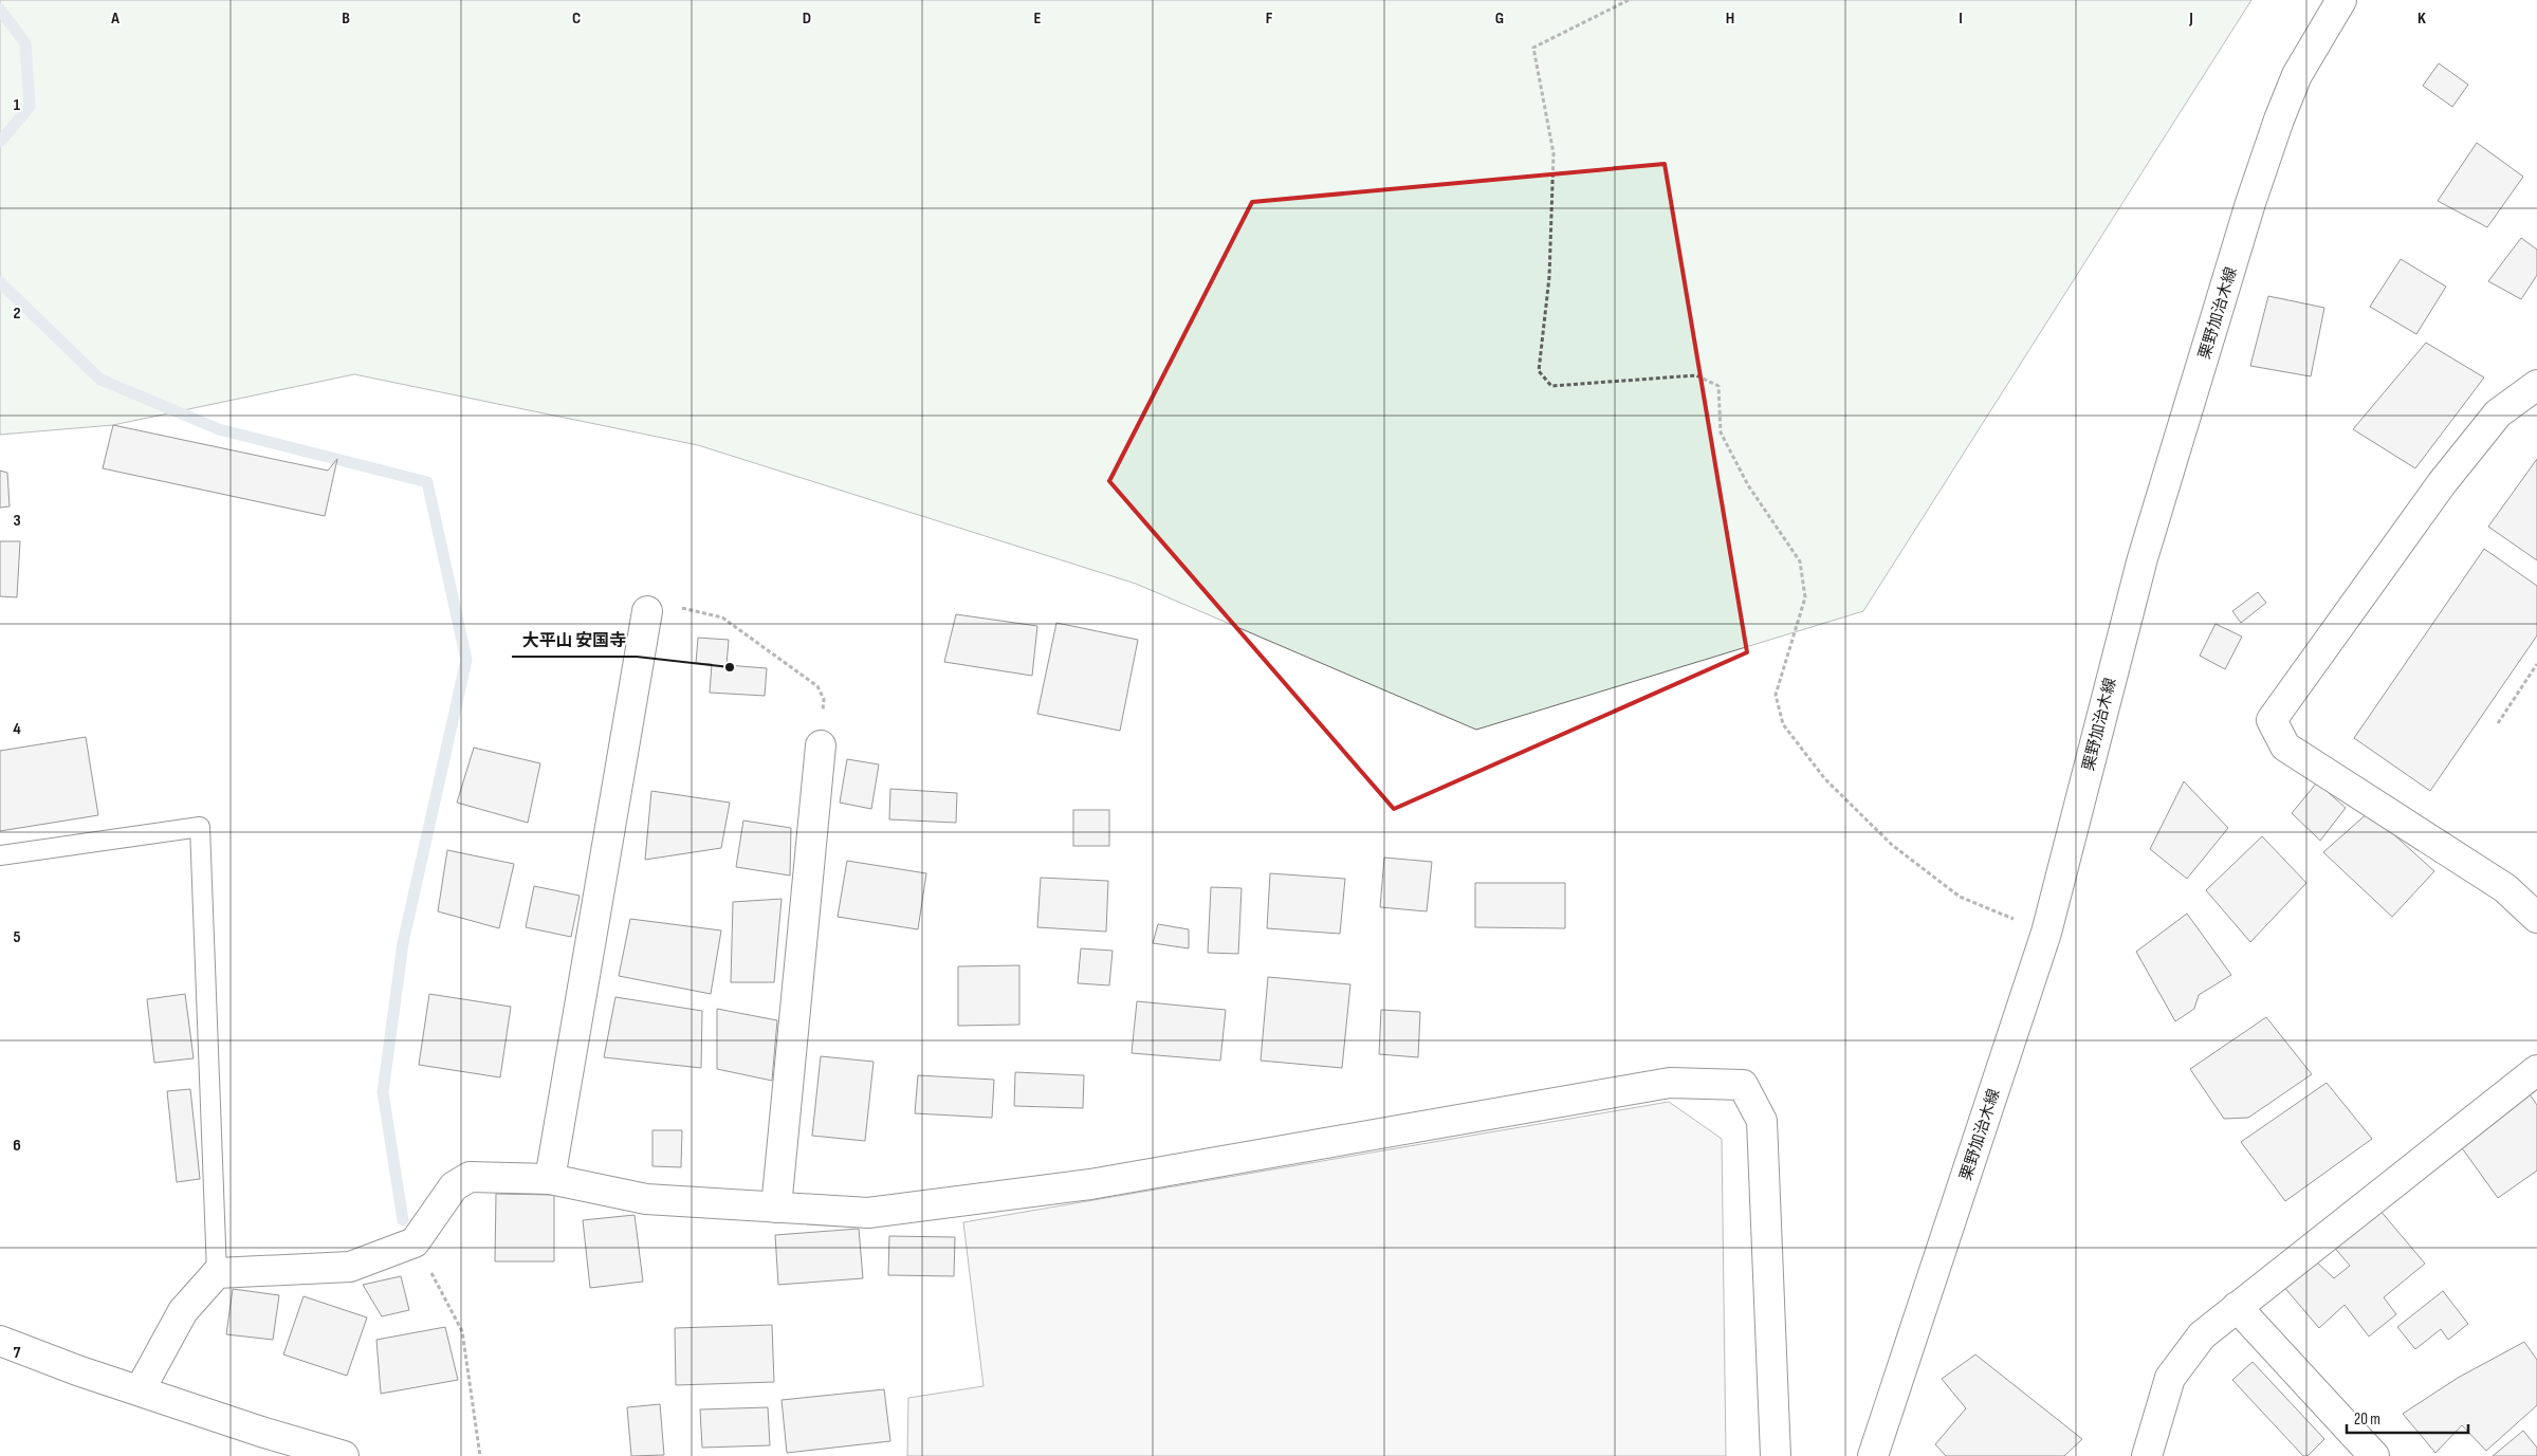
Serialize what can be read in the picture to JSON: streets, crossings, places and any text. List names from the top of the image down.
{
  "streets": {
    "street": ["栗野加治木線"]
  },
  "places": ["大平山 安国寺"],
  "scale_bar": "20 m",
  "grid": {
    "columns": [
      "A",
      "B",
      "C",
      "D",
      "E",
      "F",
      "G",
      "H",
      "I",
      "J",
      "K"
    ],
    "rows": [
      "1",
      "2",
      "3",
      "4",
      "5",
      "6",
      "7"
    ]
  }
}
